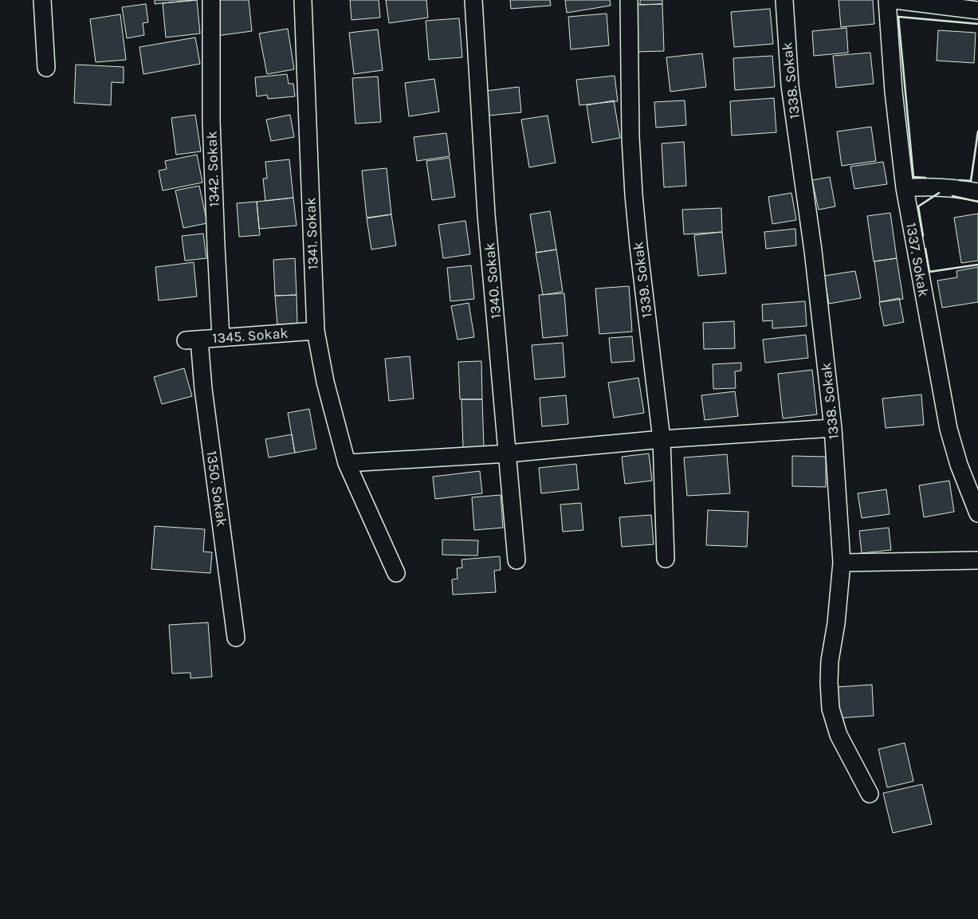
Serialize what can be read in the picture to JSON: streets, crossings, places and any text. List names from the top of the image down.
{
  "streets": {
    "street": [
      "1338. Sokak",
      "1342. Sokak",
      "1341. Sokak",
      "1337. Sokak",
      "1339. Sokak",
      "1340. Sokak",
      "1345. Sokak",
      "1350. Sokak"
    ]
  },
  "crossings": [
    ["1342. Sokak", "1345. Sokak"],
    ["1341. Sokak", "1345. Sokak"],
    ["1345. Sokak", "1350. Sokak"]
  ]
}
